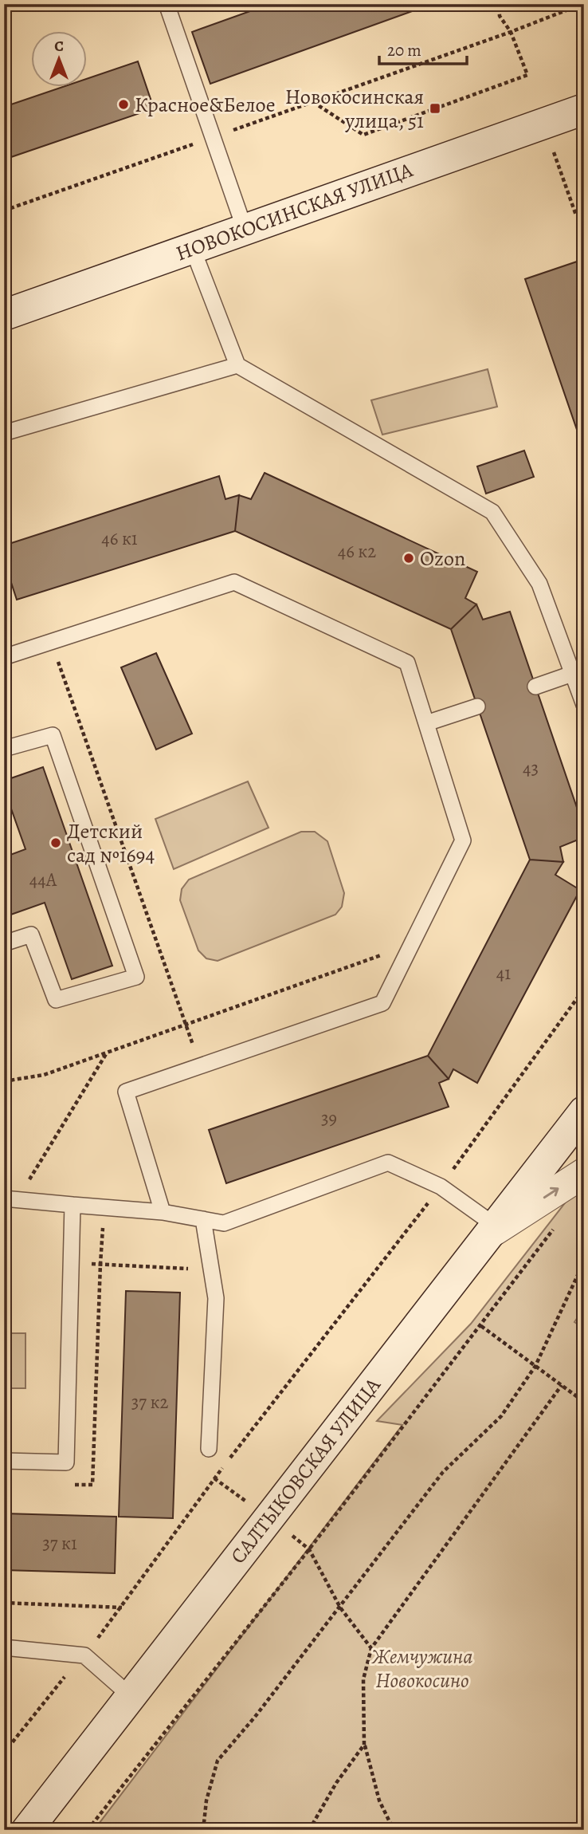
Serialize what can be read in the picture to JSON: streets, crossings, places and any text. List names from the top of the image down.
{
  "streets": {
    "street": ["НОВОКОСИНСКАЯ УЛИЦА", "САЛТЫКОВСКАЯ УЛИЦА"]
  },
  "parks": ["Жемчужина Новокосино"],
  "places": {
    "other": ["Красное&Белое", "Ozon", "Детский сад №1694"],
    "transit": ["Новокосинская улица, 51"]
  },
  "house_numbers": [
    "46 к1",
    "46 к2",
    "43",
    "44А",
    "41",
    "39",
    "37 к2",
    "37 к1"
  ],
  "scale_bar": "20 m",
  "north": "top"
}
